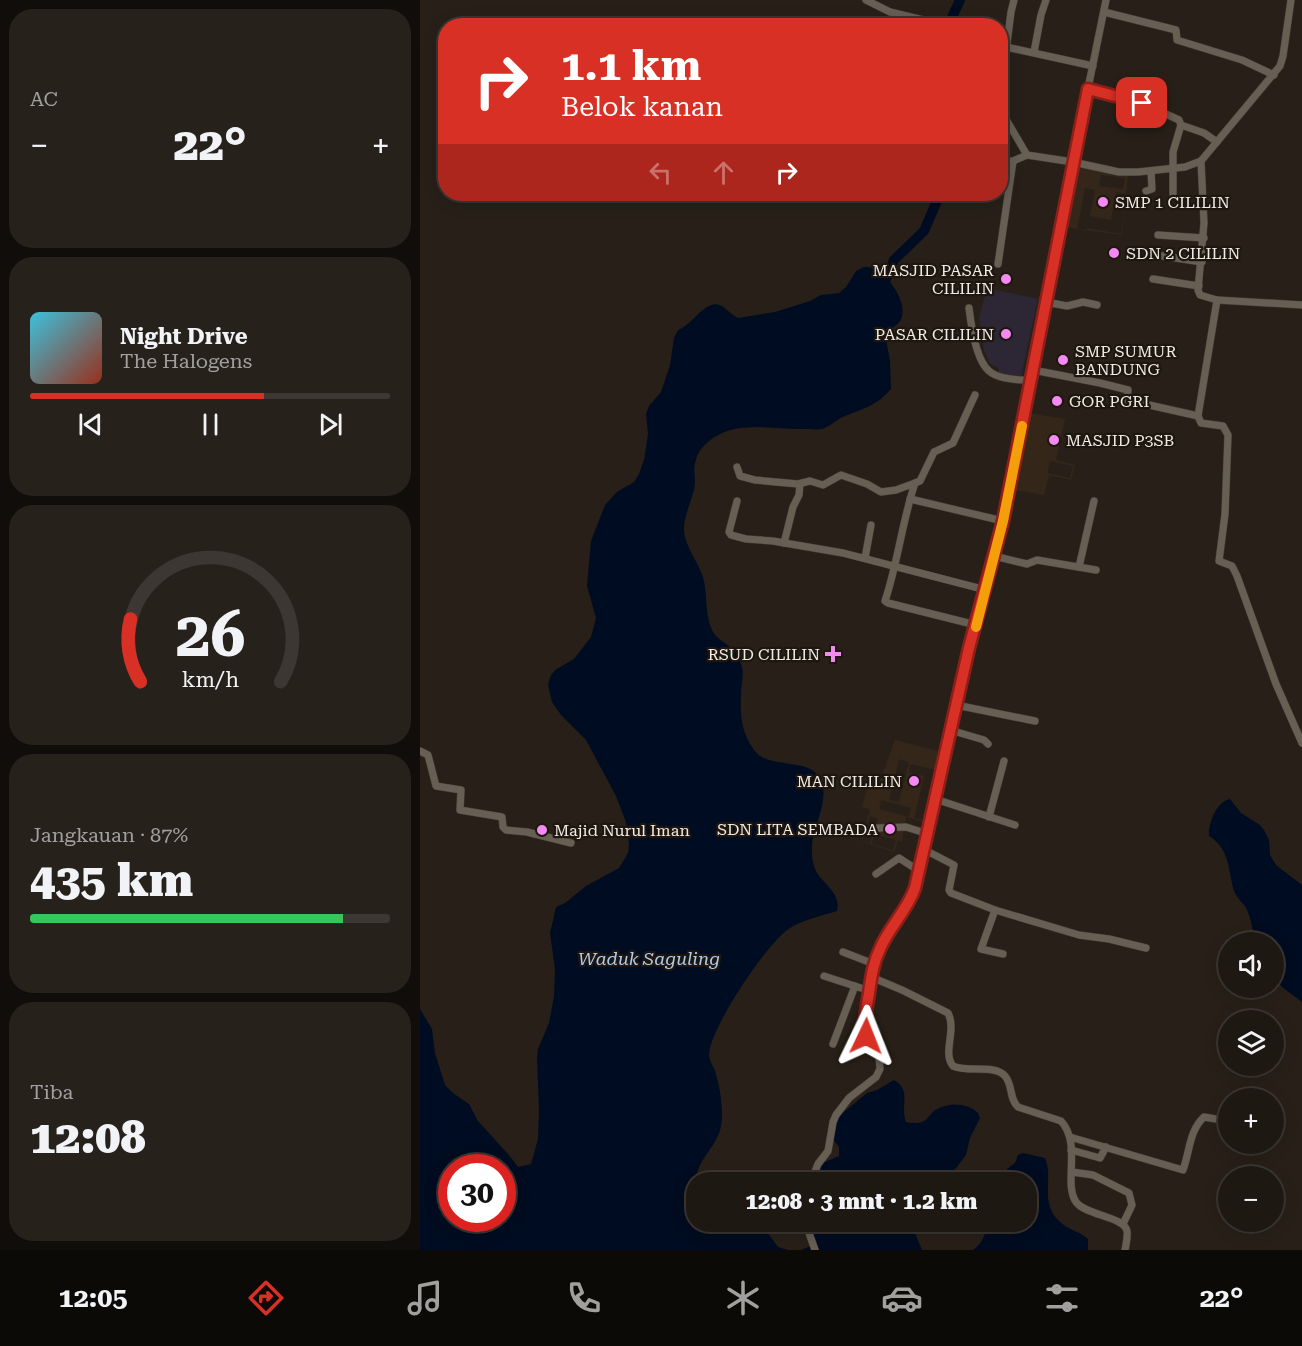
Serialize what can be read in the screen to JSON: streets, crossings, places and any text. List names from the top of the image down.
{
  "water": ["Waduk Saguling"],
  "places": {
    "other": [
      "SMP 1 CILILIN",
      "SDN 2 CILILIN",
      "MASJID PASAR CILILIN",
      "PASAR CILILIN",
      "SMP SUMUR BANDUNG",
      "GOR PGRI",
      "MASJID P3SB",
      "MAN CILILIN",
      "SDN LITA SEMBADA",
      "Majid Nurul Iman"
    ],
    "health": ["RSUD CILILIN"]
  },
  "page": {
    "tile": [
      "AC",
      ["Jangkauan · 87%", "435 km"],
      ["Tiba", "12:08"]
    ],
    "turn": ["1.1 km", "Belok kanan"],
    "heat": ["−", "22°", "+"],
    "song": ["Night Drive", "The Halogens"],
    "map_buttons": ["+", "−"],
    "limit": "30",
    "trip": "12:08 · 3 mnt · 1.2 km",
    "tabs": ["12:05", "22°"],
    "gauge": ["26", "km/h"]
  }
}
